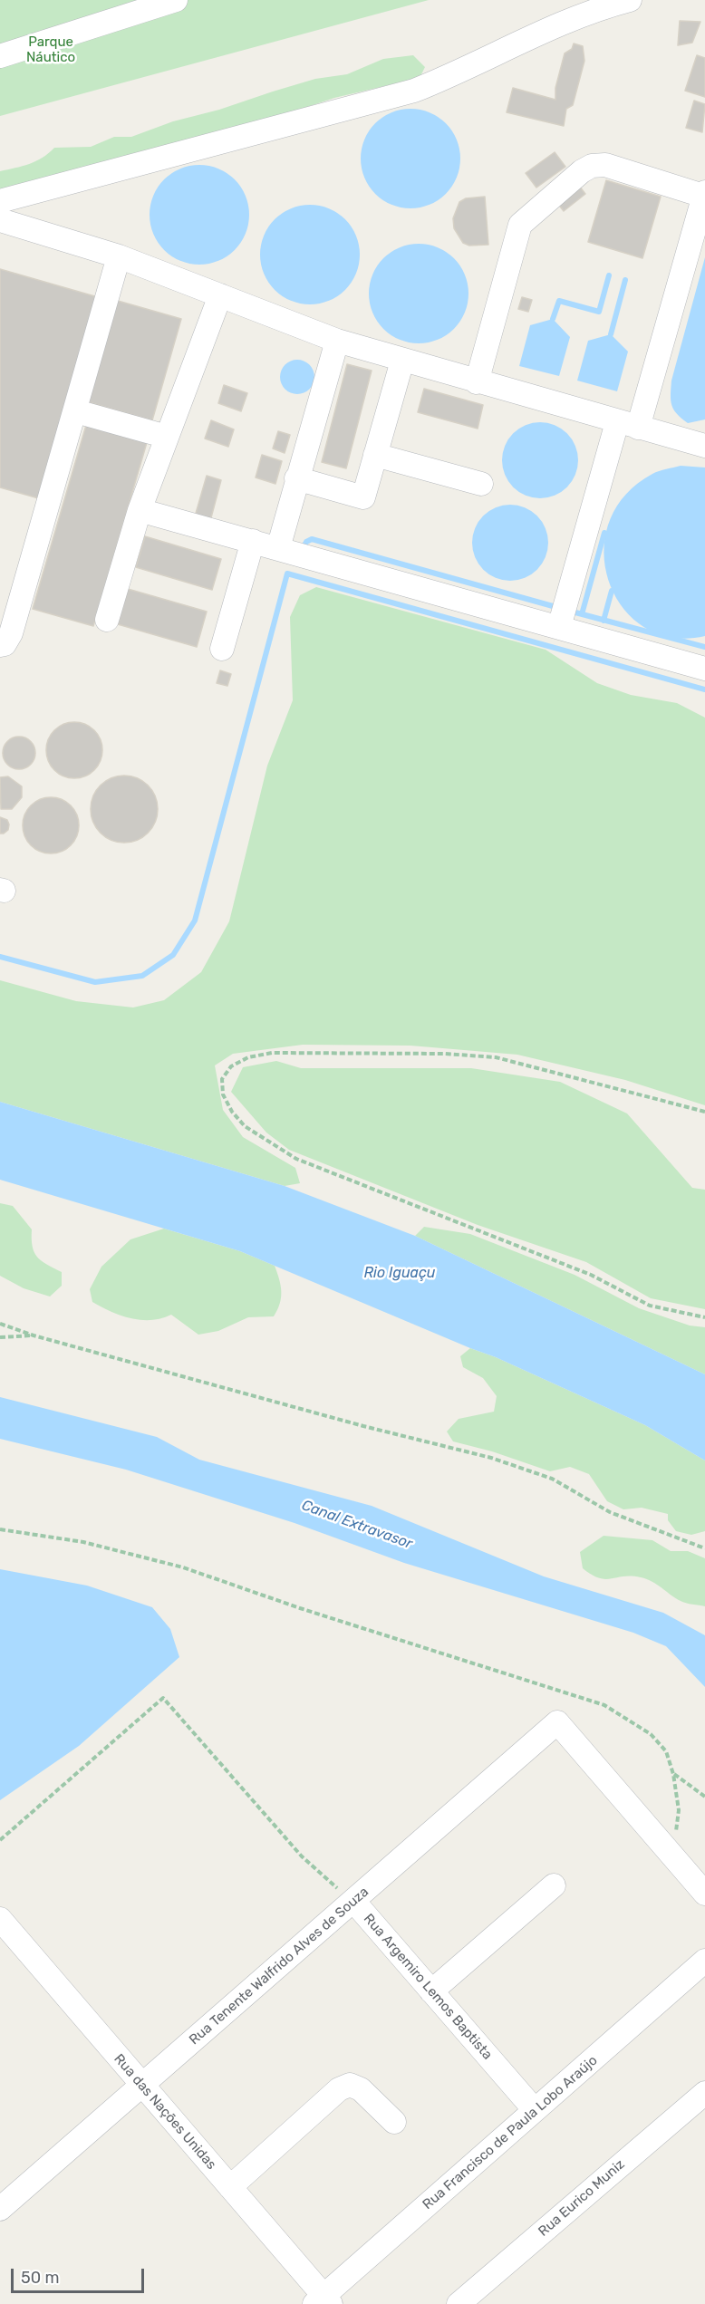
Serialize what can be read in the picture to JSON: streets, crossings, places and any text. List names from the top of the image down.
{
  "streets": {
    "street": [
      "Rua Tenente Walfrido Alves de Souza",
      "Rua Argemiro Lemos Baptista",
      "Rua das Nações Unidas",
      "Rua Francisco de Paula Lobo Araújo",
      "Rua Eurico Muniz"
    ]
  },
  "crossings": [
    ["Rua Tenente Walfrido Alves de Souza", "Rua Argemiro Lemos Baptista"],
    ["Rua Tenente Walfrido Alves de Souza", "Rua das Nações Unidas"],
    ["Rua Argemiro Lemos Baptista", "Rua Francisco de Paula Lobo Araújo"],
    ["Rua das Nações Unidas", "Rua Francisco de Paula Lobo Araújo"]
  ],
  "water": ["Rio Iguaçu", "Canal Extravasor"],
  "parks": ["Parque Náutico"],
  "scale_bar": "50 m"
}
